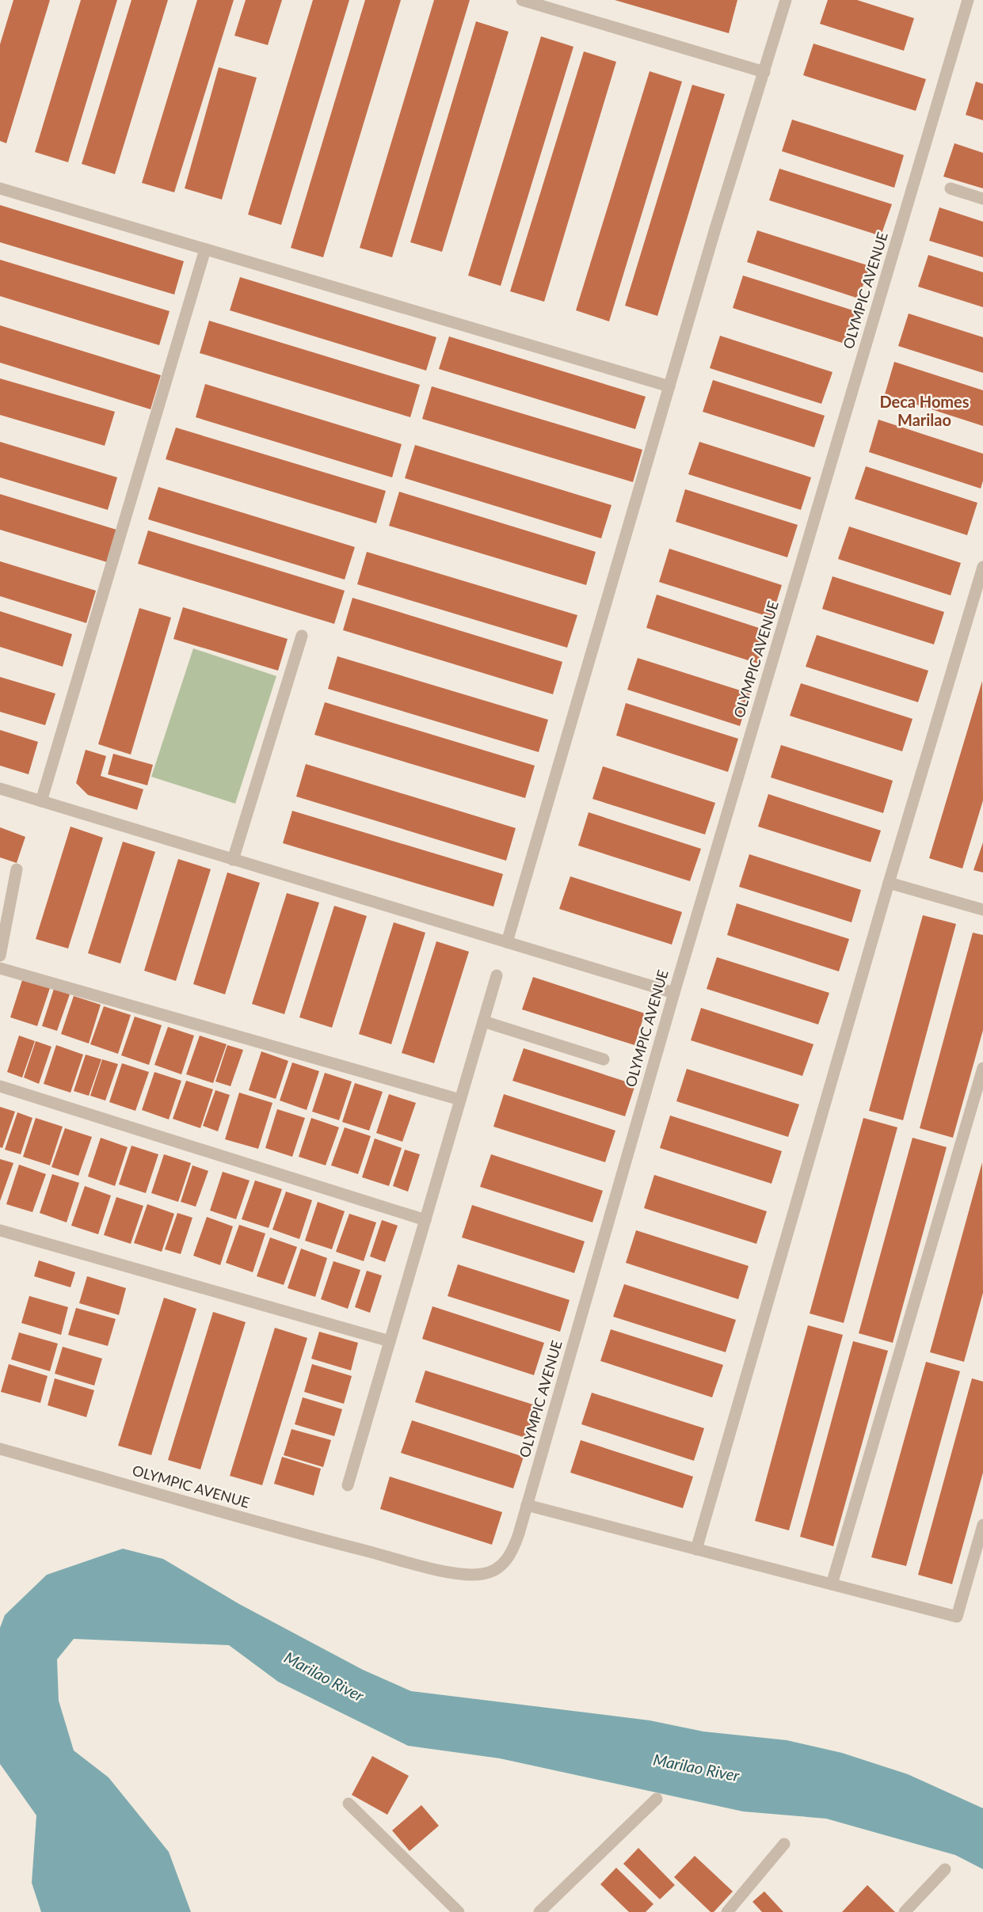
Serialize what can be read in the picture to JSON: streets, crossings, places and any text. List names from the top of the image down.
{
  "streets": {
    "street": ["OLYMPIC AVENUE"]
  },
  "districts": ["Deca Homes Marilao"],
  "water": ["Marilao River"]
}
